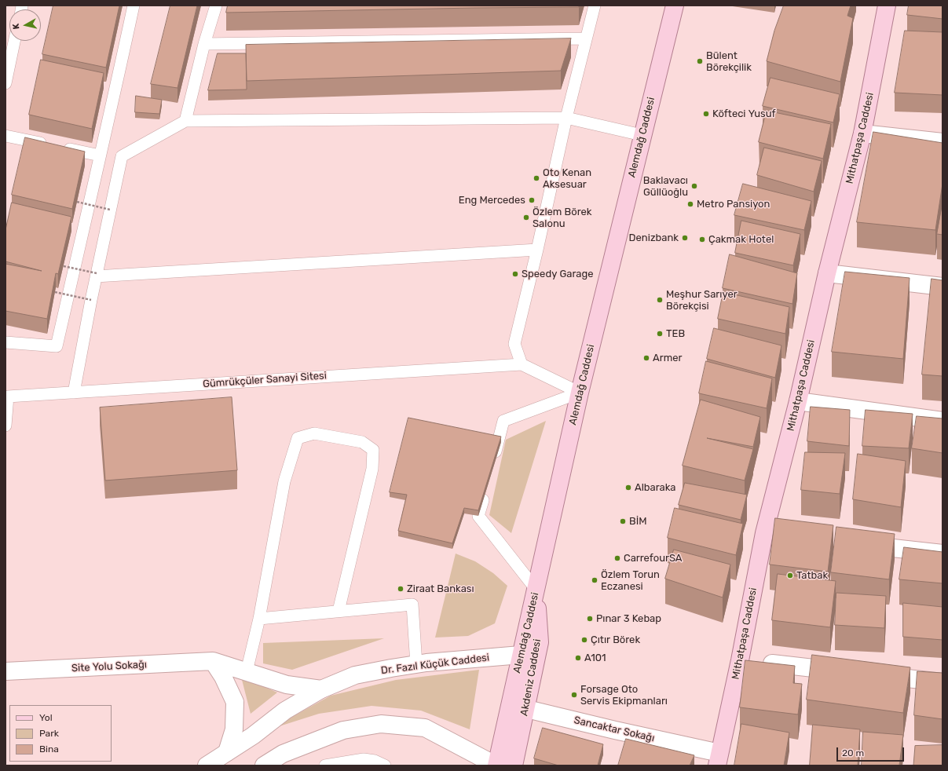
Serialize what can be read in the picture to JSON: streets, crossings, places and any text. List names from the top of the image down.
{
  "streets": {
    "main road": ["Alemdağ Caddesi", "Mithatpaşa Caddesi", "Akdeniz Caddesi"],
    "street": ["Dr. Fazıl Küçük Caddesi", "Site Yolu Sokağı", "Sancaktar Sokağı"],
    "lane": ["Gümrükçüler Sanayi Sitesi"]
  },
  "crossings": [
    ["Alemdağ Caddesi", "Dr. Fazıl Küçük Caddesi"],
    ["Alemdağ Caddesi", "Akdeniz Caddesi"],
    ["Alemdağ Caddesi", "Sancaktar Sokağı"],
    ["Mithatpaşa Caddesi", "Sancaktar Sokağı"],
    ["Dr. Fazıl Küçük Caddesi", "Site Yolu Sokağı"],
    ["Akdeniz Caddesi", "Sancaktar Sokağı"]
  ],
  "places": [
    "Bülent Börekçilik",
    "Köfteci Yusuf",
    "Oto Kenan Aksesuar",
    "Baklavacı Güllüoğlu",
    "Eng Mercedes",
    "Metro Pansiyon",
    "Özlem Börek Salonu",
    "Denizbank",
    "Çakmak Hotel",
    "Speedy Garage",
    "Meşhur Sarıyer Börekçisi",
    "TEB",
    "Armer",
    "Albaraka",
    "BİM",
    "CarrefourSA",
    "Tatbak",
    "Özlem Torun Eczanesi",
    "Ziraat Bankası",
    "Pınar 3 Kebap",
    "Çıtır Börek",
    "A101",
    "Forsage Oto Servis Ekipmanları"
  ],
  "legend": ["Yol", "Park", "Bina"],
  "scale_bar": "20 m",
  "north": "left"
}
